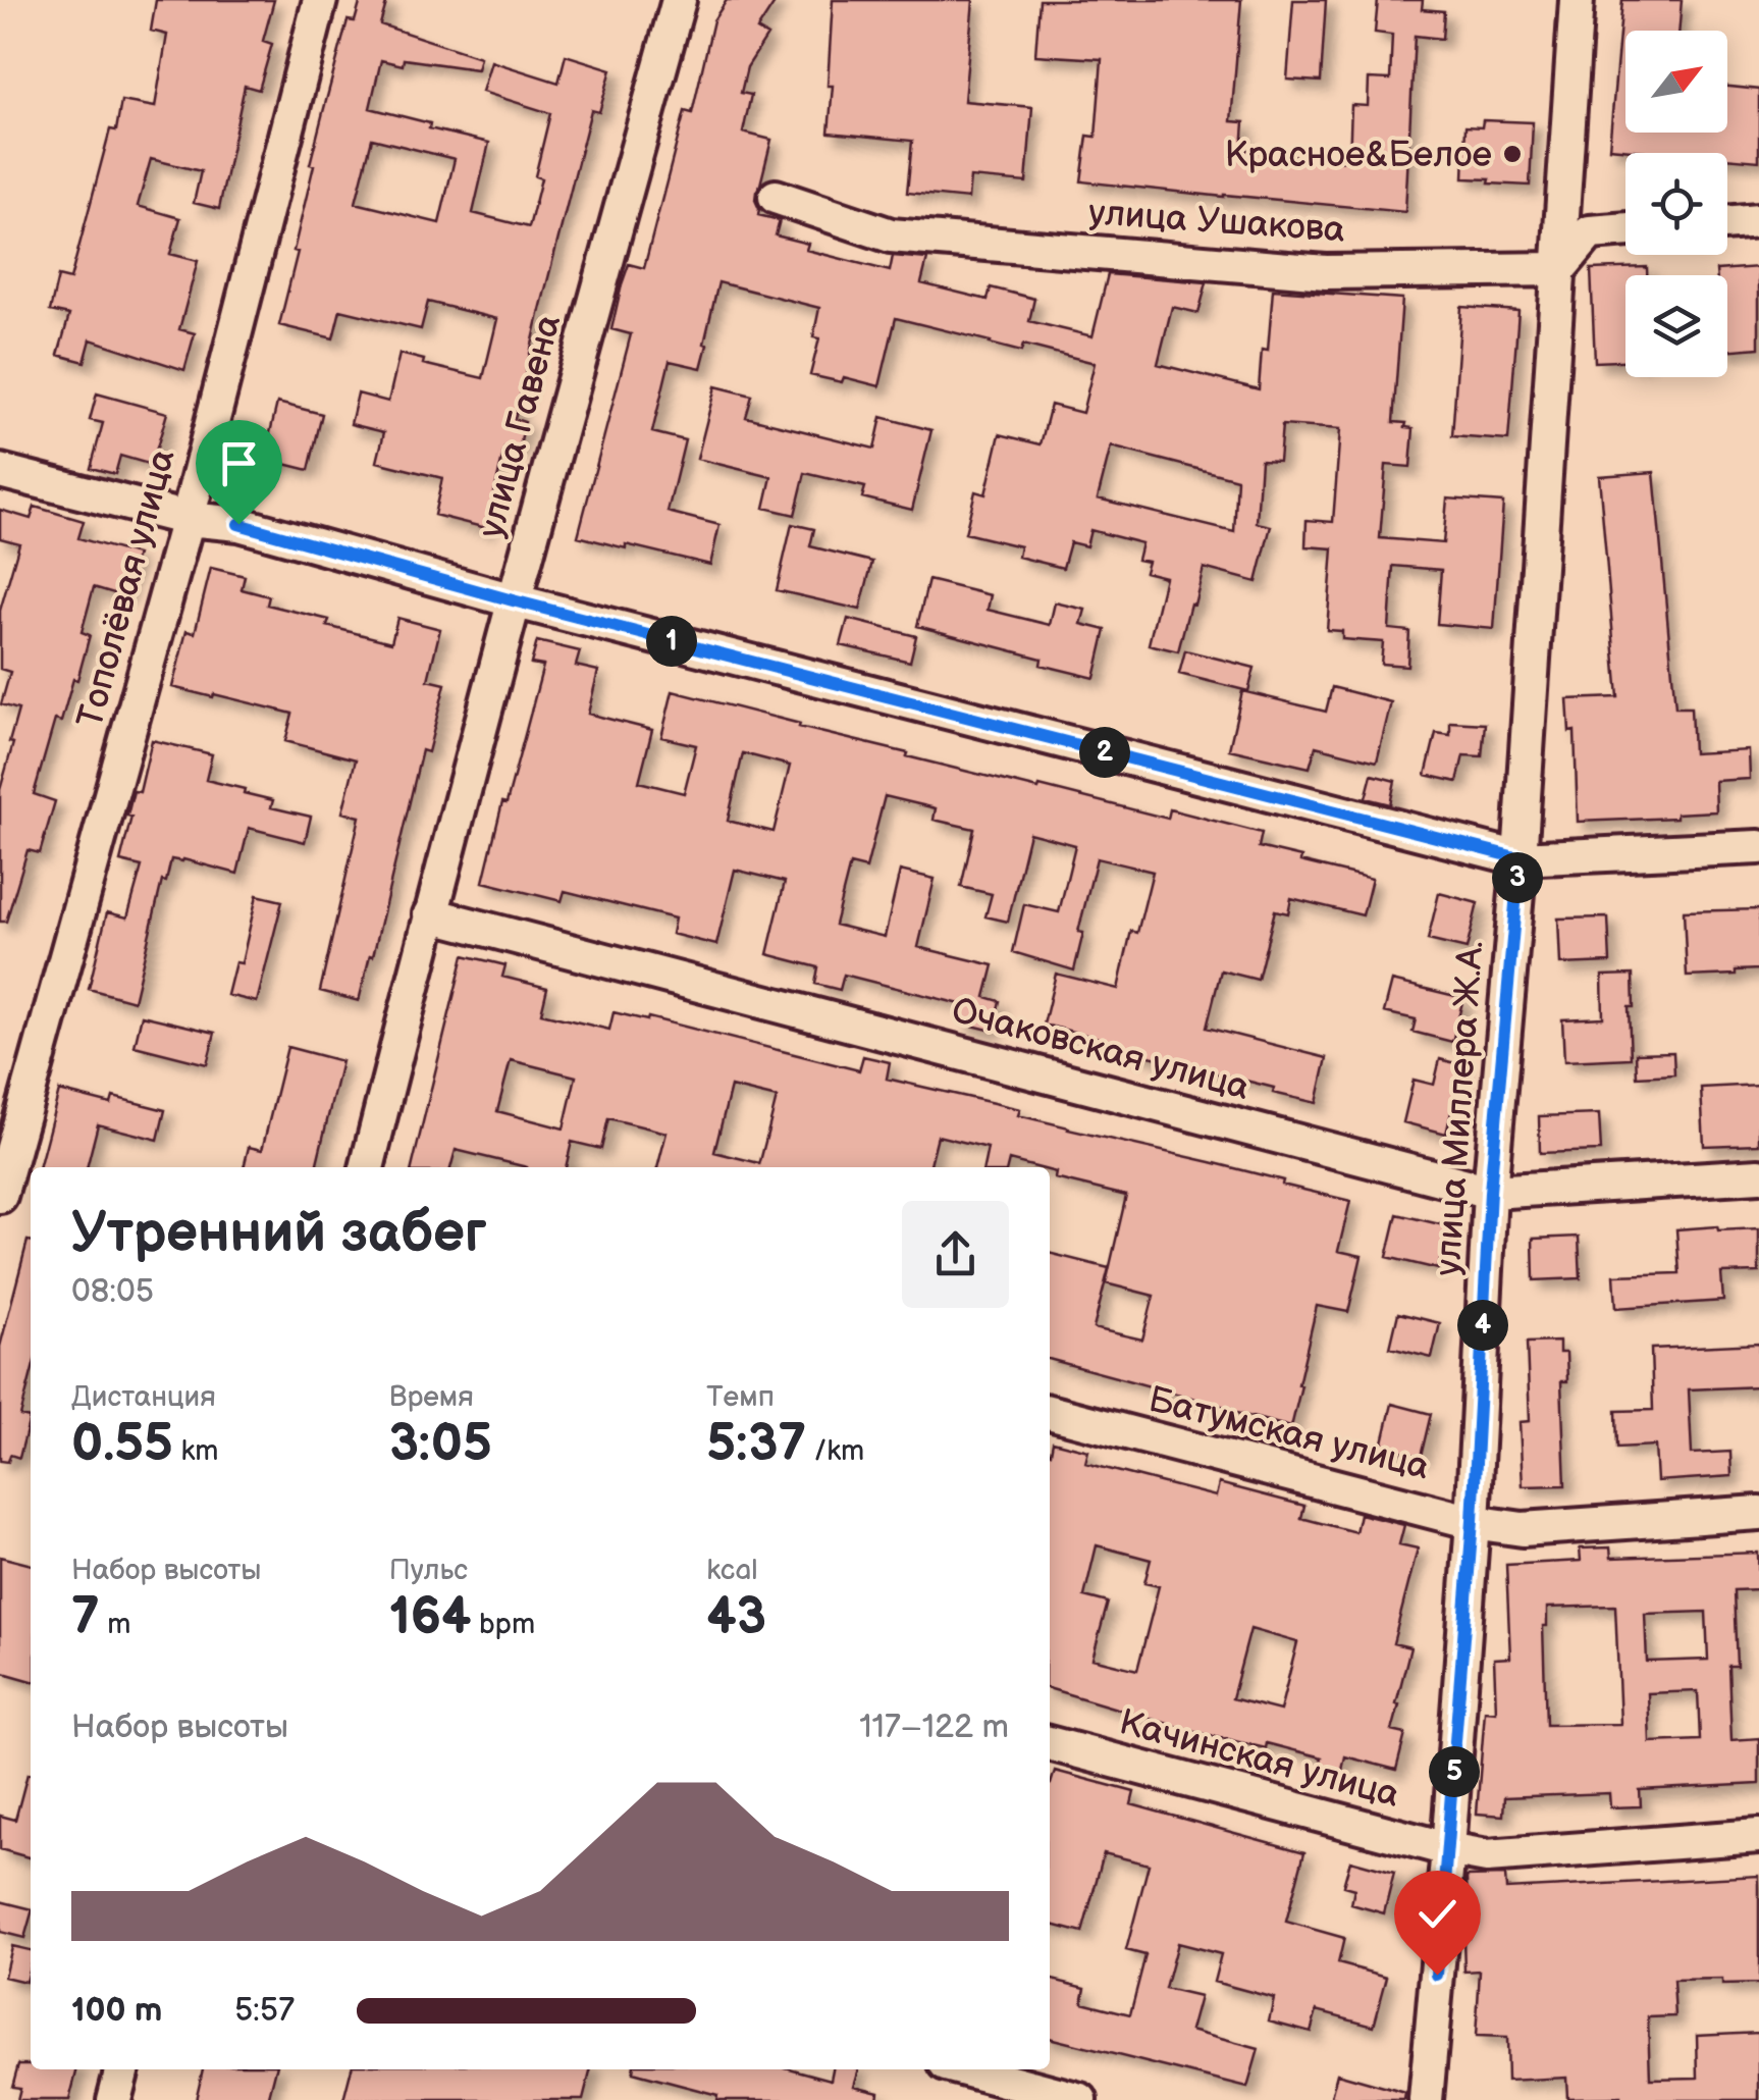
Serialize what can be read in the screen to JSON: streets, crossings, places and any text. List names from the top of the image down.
{
  "streets": {
    "street": [
      "улица Ушакова",
      "улица Гавена",
      "Тополёвая улица",
      "Очаковская улица",
      "улица Миллера Ж.А.",
      "Батумская улица",
      "Качинская улица"
    ]
  },
  "crossings": [
    ["улица Ушакова", "улица Миллера Ж.А."],
    ["улица Гавена", "Очаковская улица"],
    ["Очаковская улица", "улица Миллера Ж.А."],
    ["улица Миллера Ж.А.", "Батумская улица"],
    ["улица Миллера Ж.А.", "Качинская улица"]
  ],
  "places": ["Красное&Белое"],
  "north": "top right",
  "page": {
    "pins": [
      "1",
      "2",
      "3",
      "4",
      "5"
    ],
    "heading": ["Утренний забег", "08:05"],
    "stats": [
      ["Дистанция", "0.55 km"],
      ["Время", "3:05"],
      ["Темп", "5:37 /km"],
      ["Набор высоты", "7 m"],
      ["Пульс", "164 bpm"],
      ["kcal", "43"]
    ],
    "chart": ["Набор высоты", "117–122 m"],
    "list": [
      {
        "name": "100 m",
        "note": "5:57"
      }
    ]
  }
}
